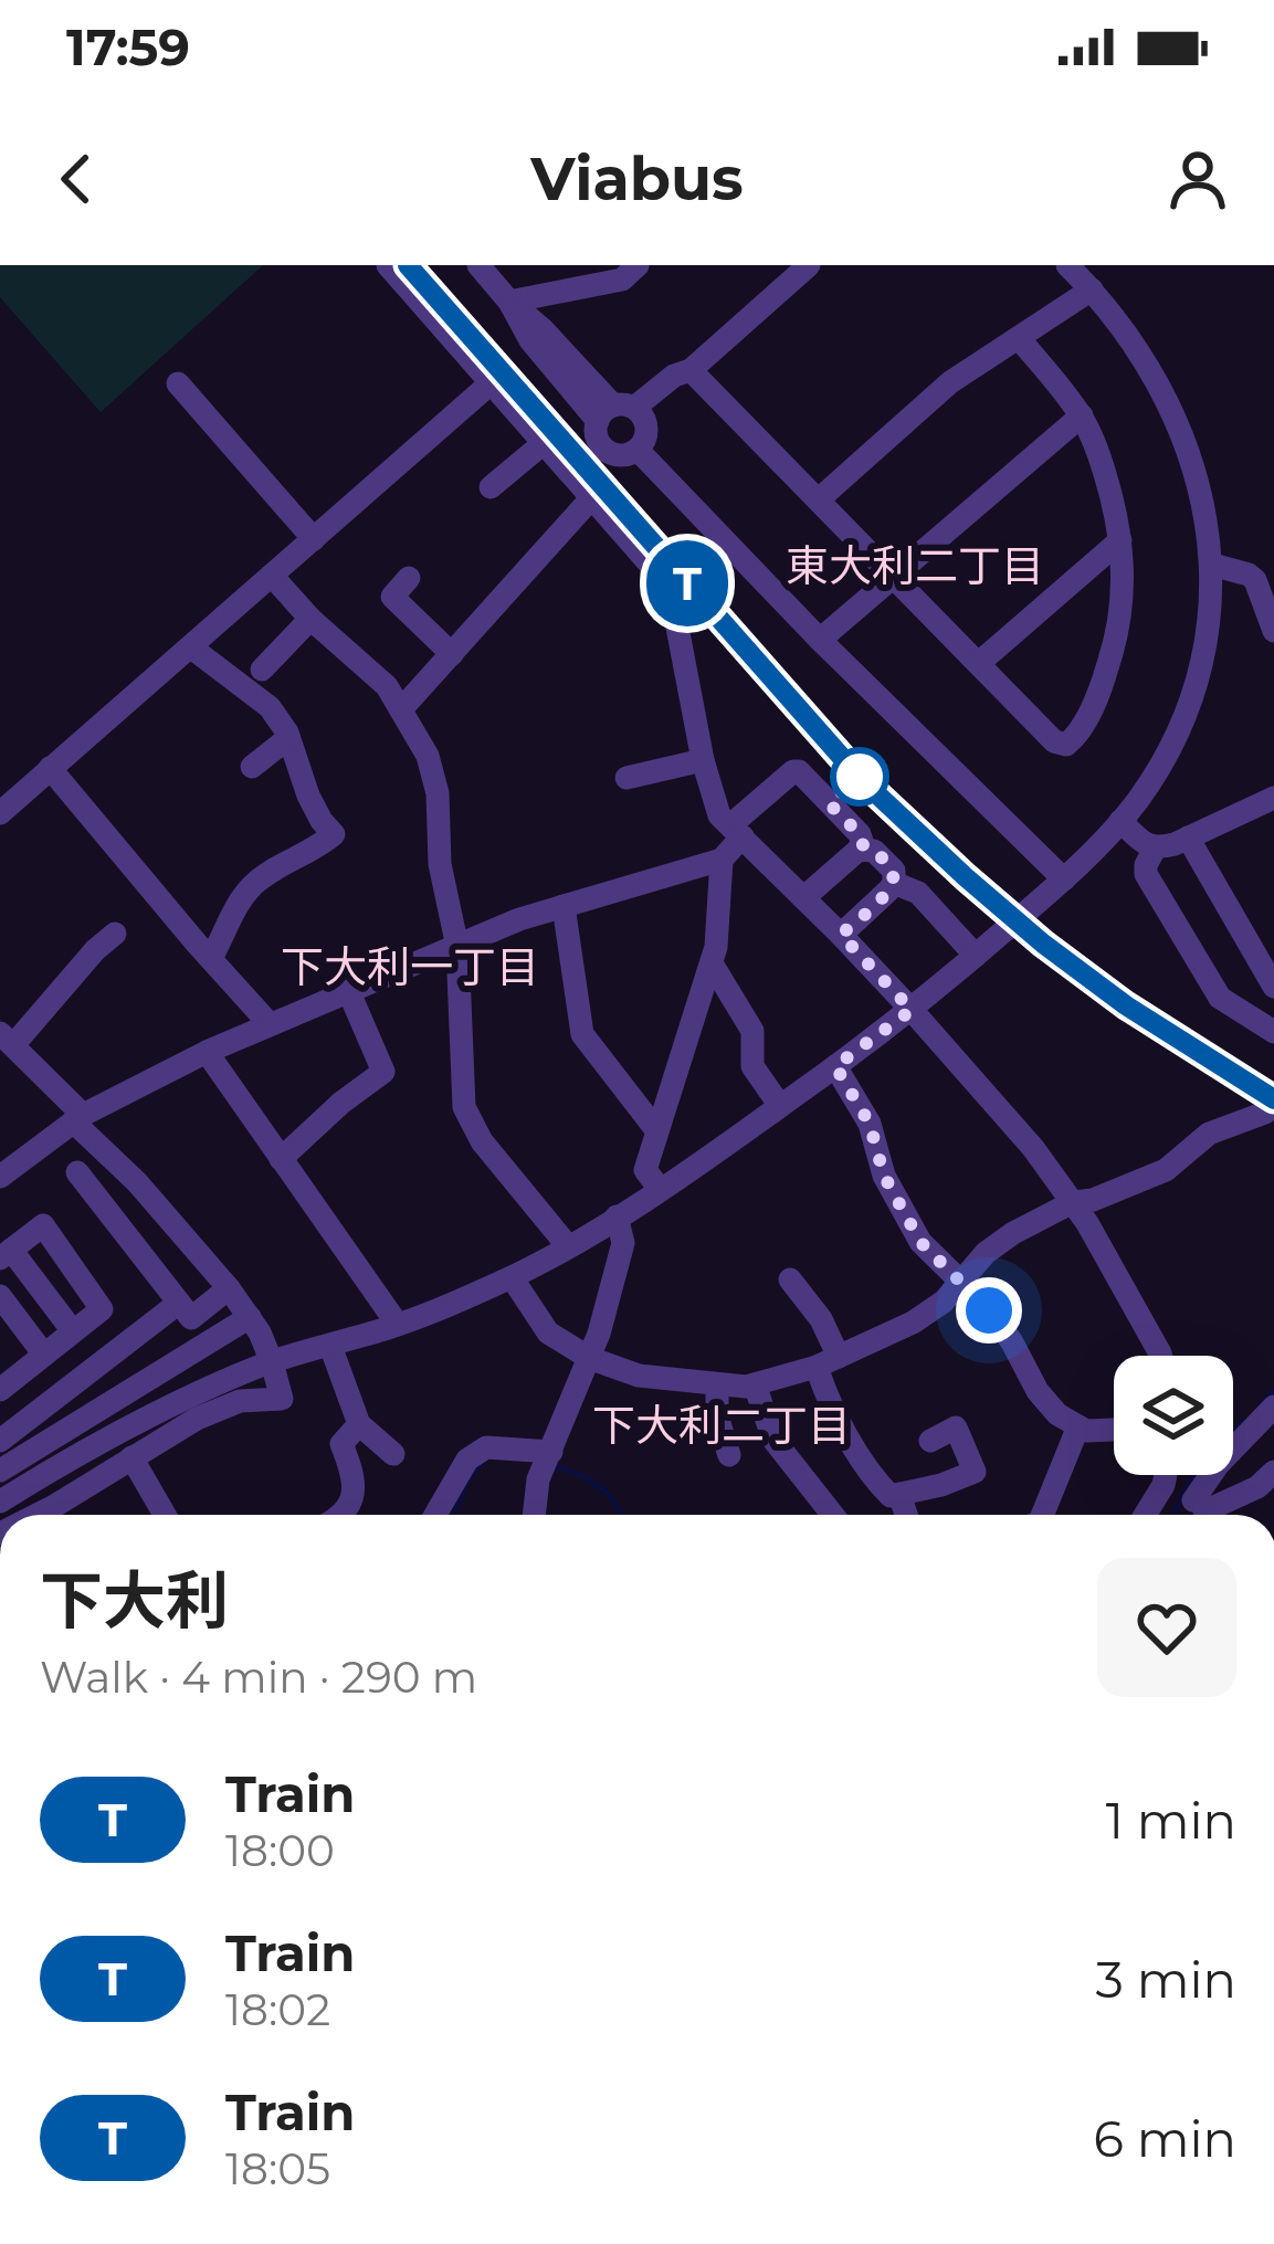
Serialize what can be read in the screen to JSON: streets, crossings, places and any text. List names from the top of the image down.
{
  "districts": ["東大利二丁目", "下大利一丁目", "下大利二丁目"],
  "page": {
    "status": "17:59",
    "header": "Viabus",
    "on_map": "T",
    "heading": ["下大利", "Walk · 4 min · 290 m"],
    "list": [
      {
        "mark": "T",
        "name": "Train",
        "note": "18:00",
        "value": "1 min"
      },
      {
        "mark": "T",
        "name": "Train",
        "note": "18:02",
        "value": "3 min"
      },
      {
        "mark": "T",
        "name": "Train",
        "note": "18:05",
        "value": "6 min"
      }
    ]
  }
}
